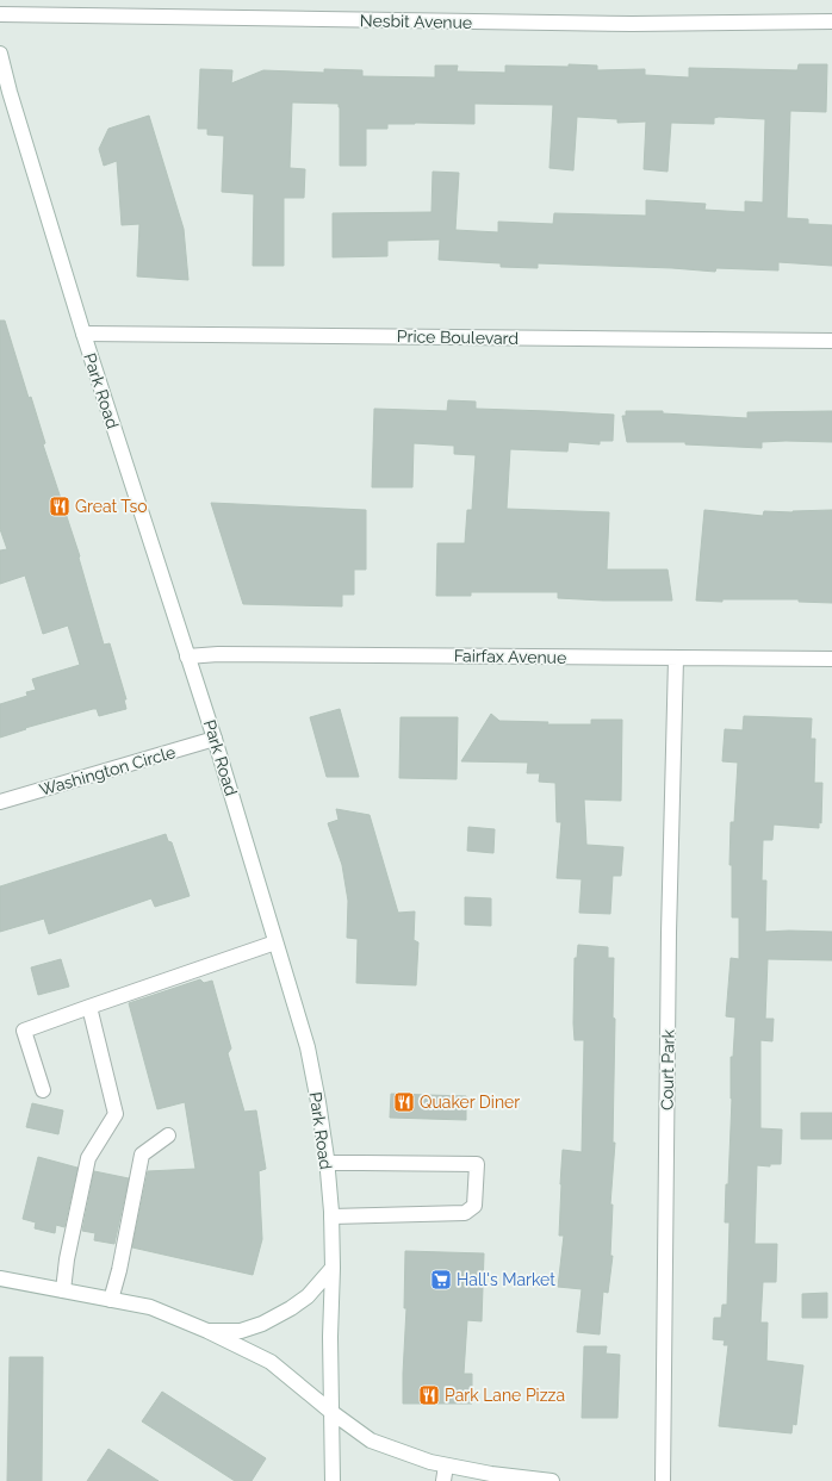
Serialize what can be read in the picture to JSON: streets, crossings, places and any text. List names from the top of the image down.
{
  "streets": {
    "street": [
      "Nesbit Avenue",
      "Price Boulevard",
      "Park Road",
      "Fairfax Avenue",
      "Washington Circle",
      "Court Park"
    ]
  },
  "crossings": [
    ["Price Boulevard", "Park Road"],
    ["Park Road", "Fairfax Avenue"],
    ["Park Road", "Washington Circle"],
    ["Fairfax Avenue", "Court Park"]
  ],
  "places": {
    "restaurant": ["Great Tso", "Quaker Diner", "Park Lane Pizza"],
    "supermarket": ["Hall's Market"]
  }
}
